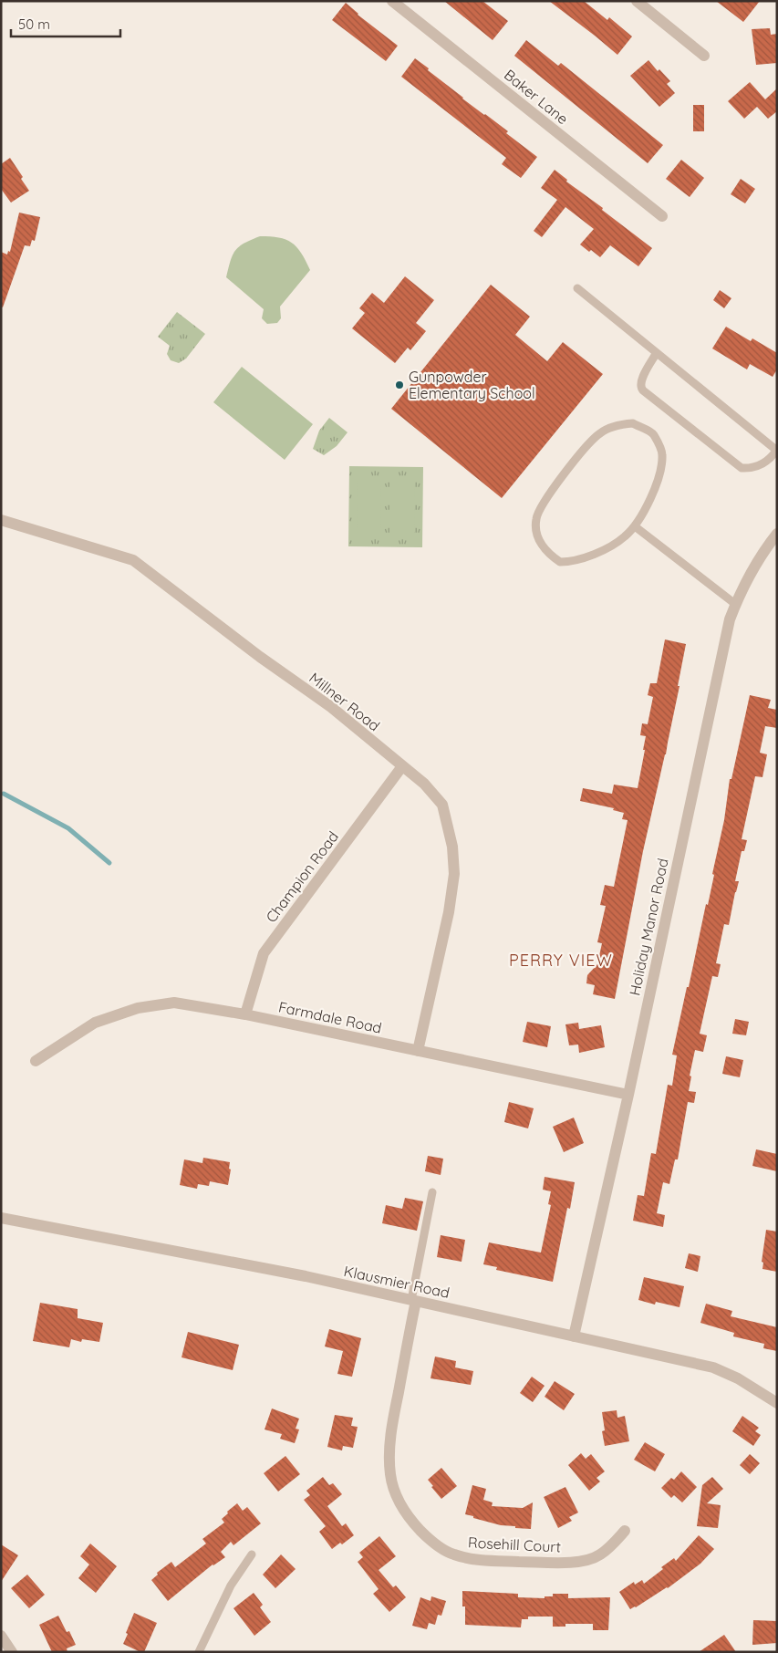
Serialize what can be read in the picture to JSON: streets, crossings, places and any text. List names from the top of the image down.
{
  "streets": {
    "street": [
      "Baker Lane",
      "Millner Road",
      "Champion Road",
      "Holiday Manor Road",
      "Farmdale Road",
      "Klausmier Road",
      "Rosehill Court"
    ]
  },
  "crossings": [
    ["Millner Road", "Champion Road"],
    ["Millner Road", "Farmdale Road"],
    ["Champion Road", "Farmdale Road"],
    ["Holiday Manor Road", "Farmdale Road"],
    ["Holiday Manor Road", "Klausmier Road"],
    ["Klausmier Road", "Rosehill Court"]
  ],
  "districts": ["PERRY VIEW"],
  "places": ["Gunpowder Elementary School"],
  "scale_bar": "50 m"
}
